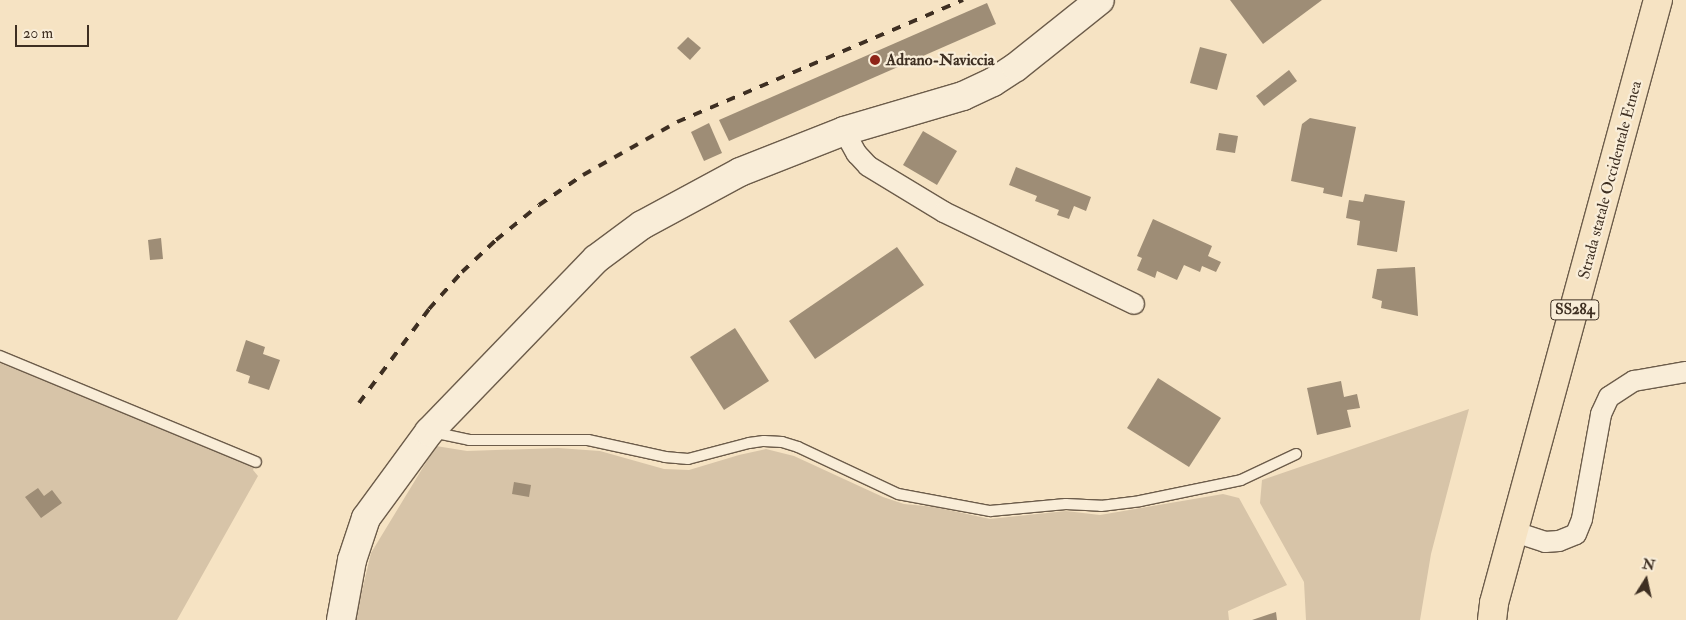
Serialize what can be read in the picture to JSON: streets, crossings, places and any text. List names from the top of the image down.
{
  "streets": {
    "main road": ["Strada statale Occidentale Etnea", "SS284"]
  },
  "places": ["Adrano-Naviccia"],
  "scale_bar": "20 m",
  "north": "top"
}
